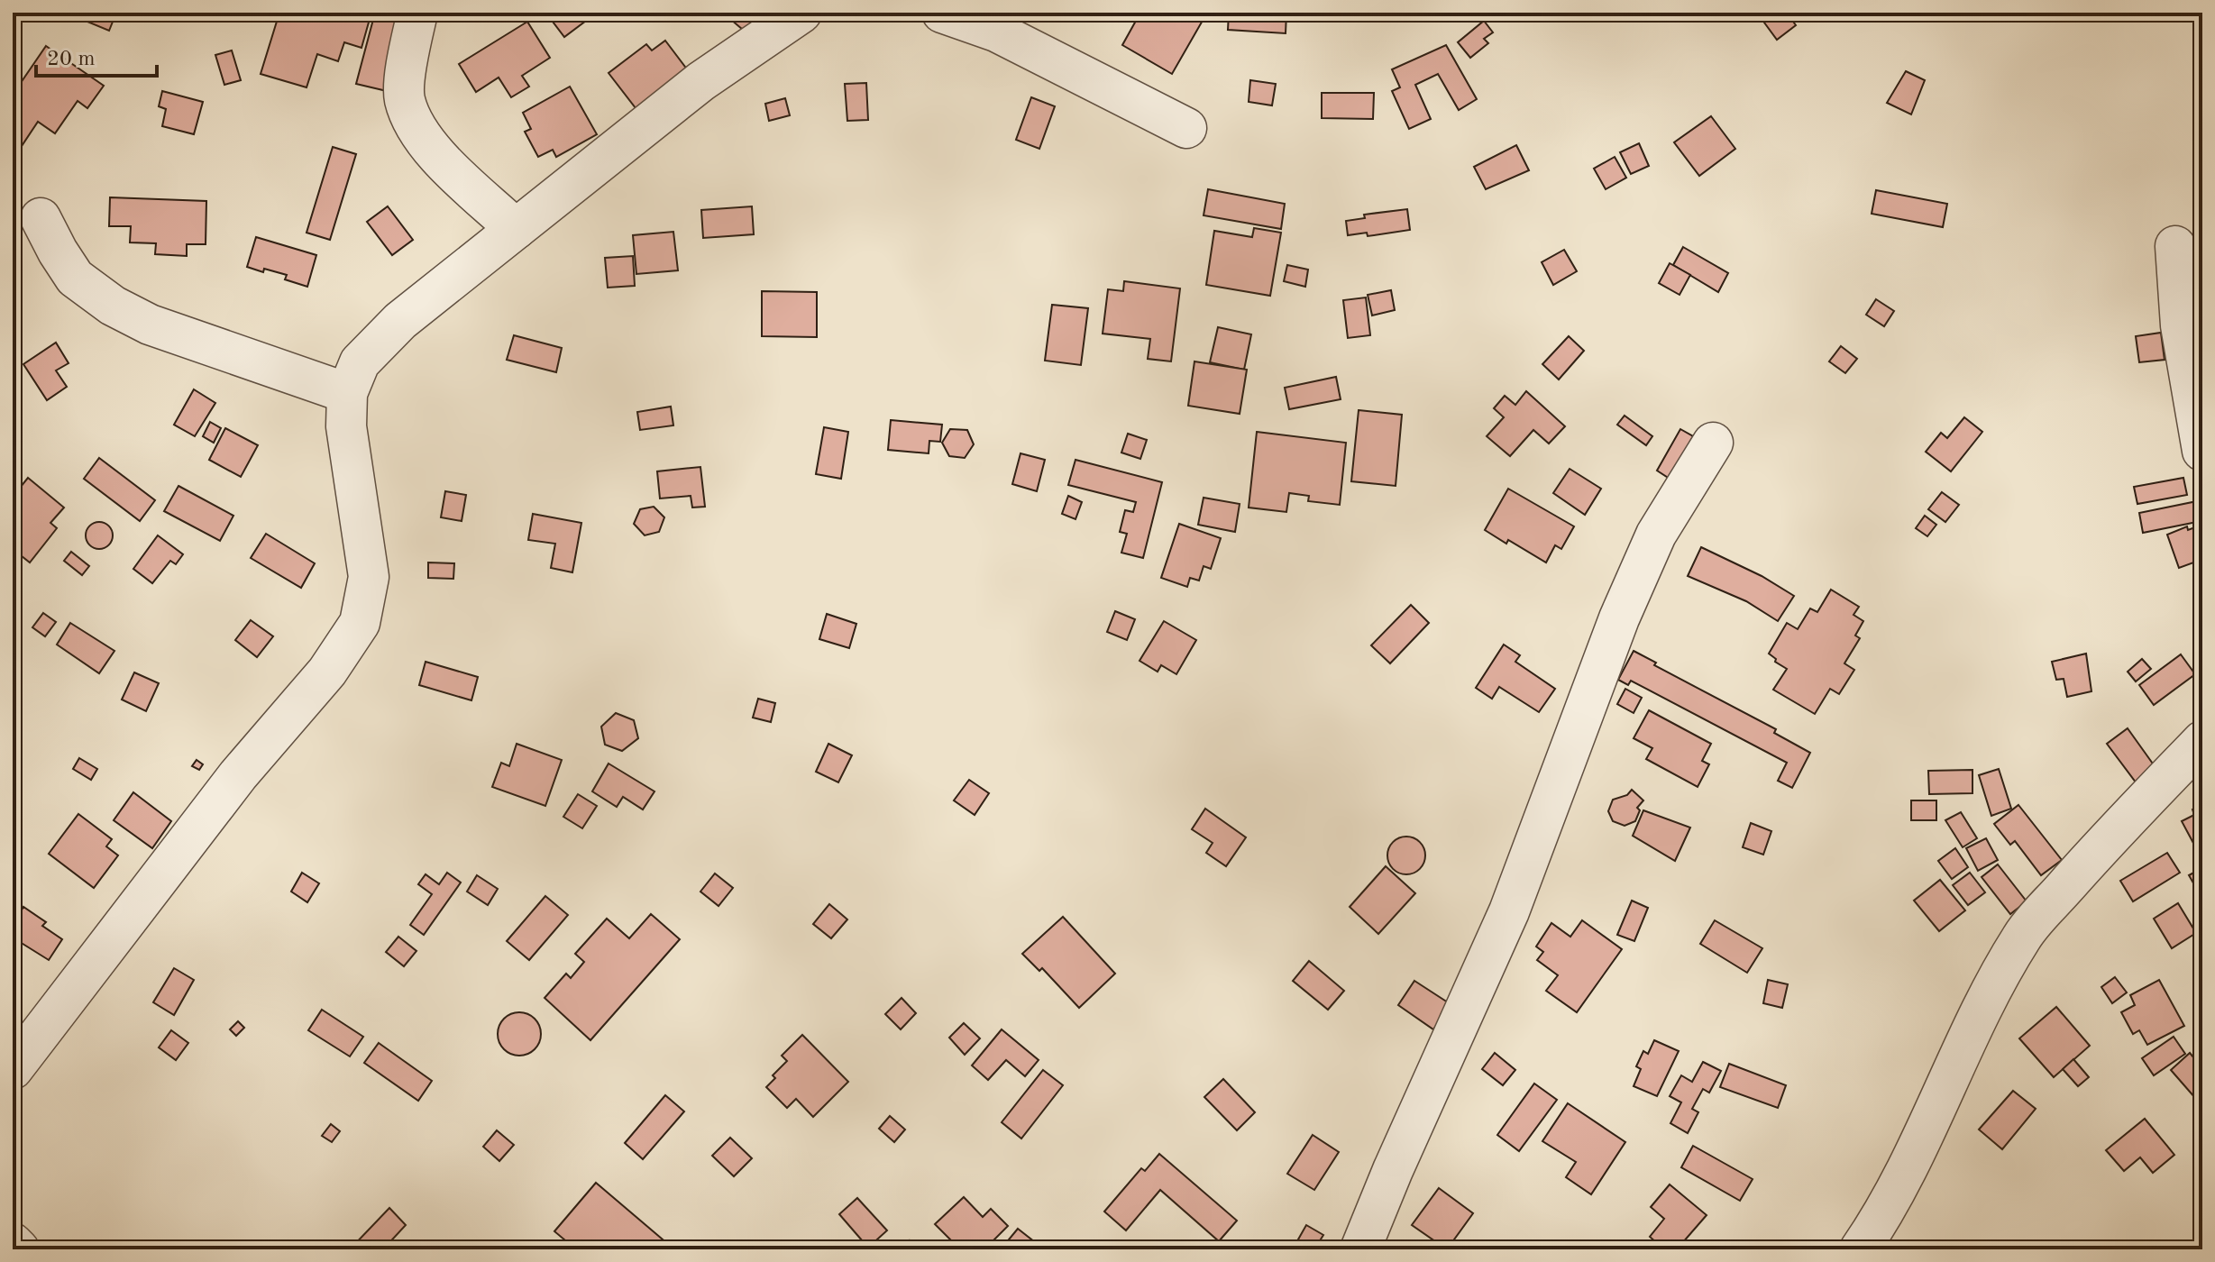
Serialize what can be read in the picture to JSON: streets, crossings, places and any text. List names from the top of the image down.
{
  "scale_bar": "20 m"
}
